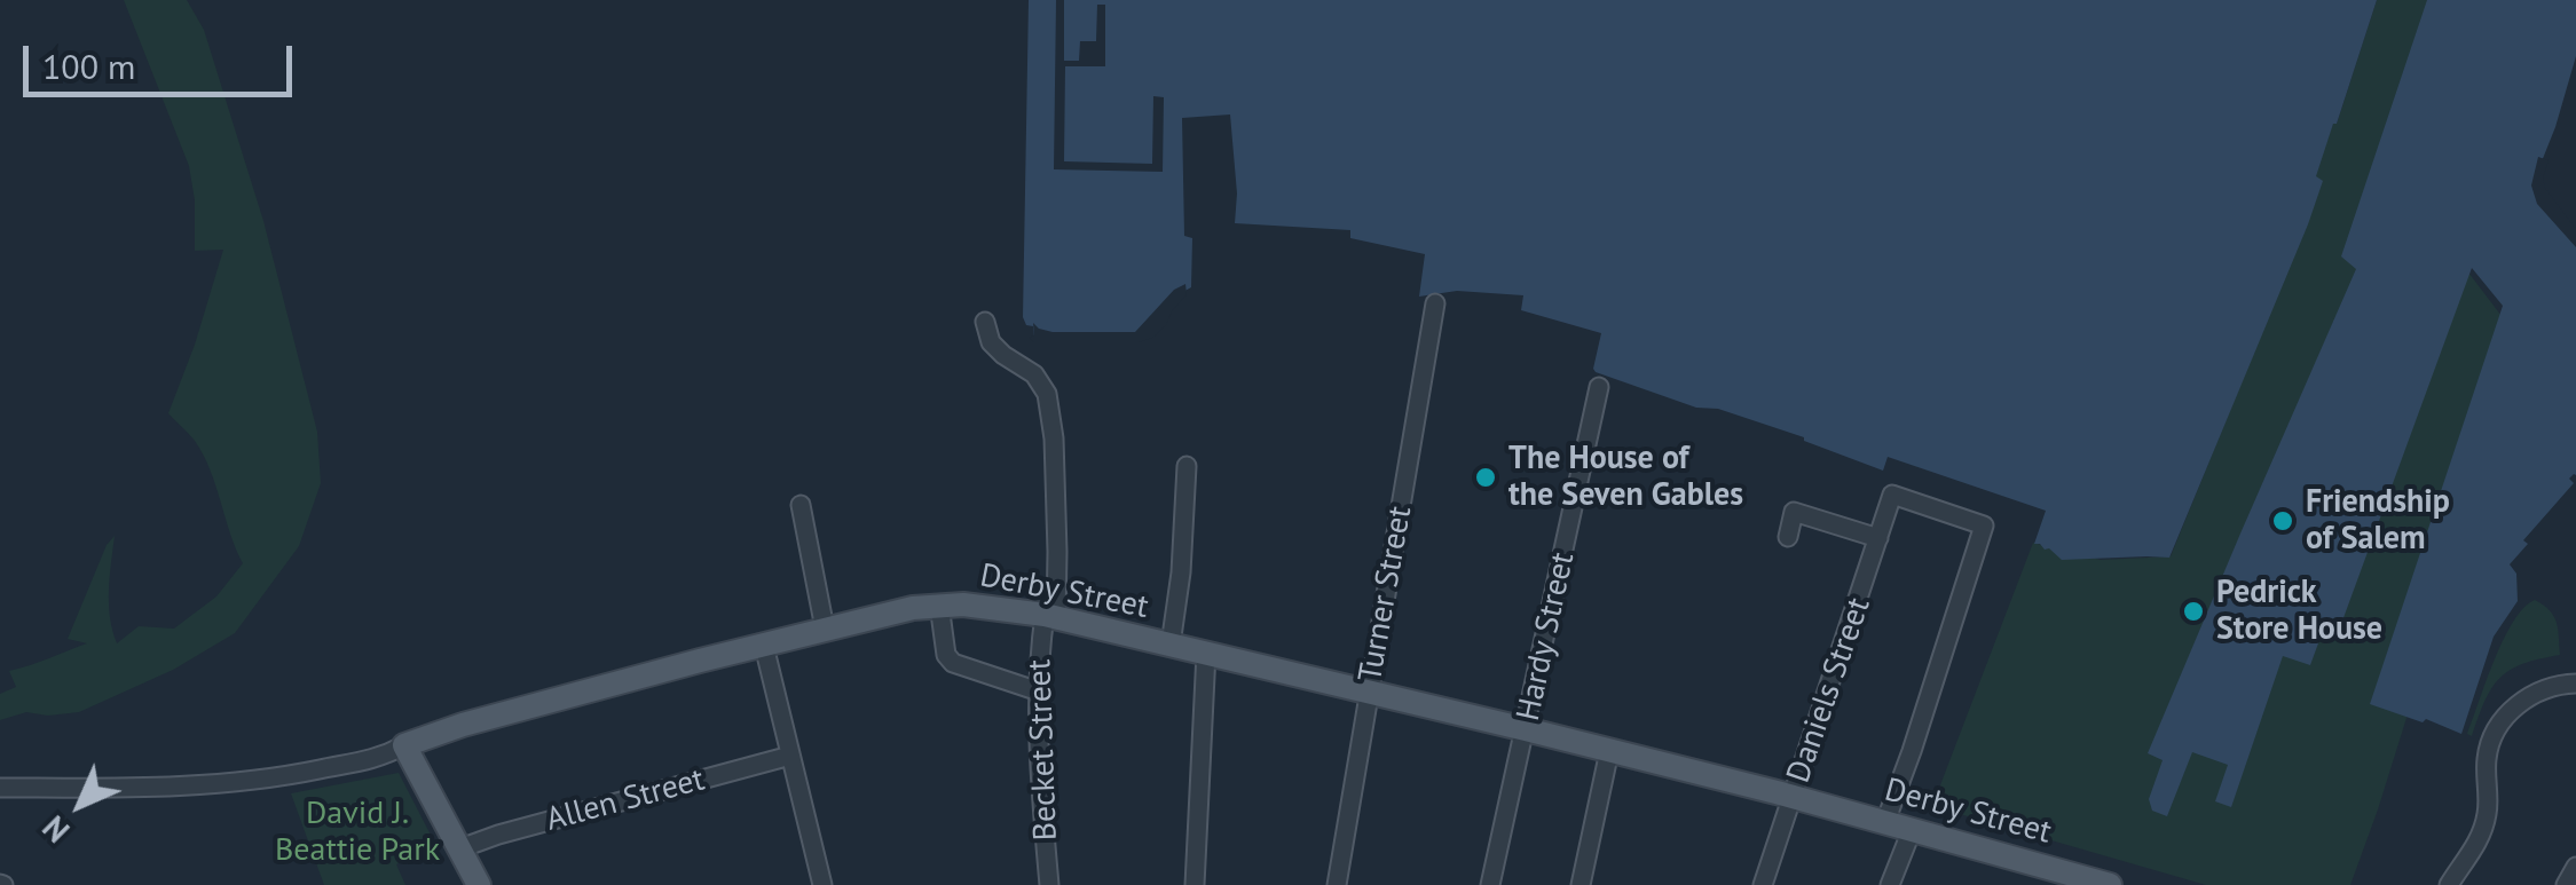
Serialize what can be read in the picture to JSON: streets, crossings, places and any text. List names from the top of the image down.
{
  "streets": {
    "main road": ["Derby Street"],
    "street": [
      "Turner Street",
      "Hardy Street",
      "Daniels Street",
      "Becket Street",
      "Allen Street"
    ]
  },
  "crossings": [
    ["Derby Street", "Turner Street"],
    ["Derby Street", "Hardy Street"],
    ["Derby Street", "Daniels Street"],
    ["Derby Street", "Becket Street"]
  ],
  "parks": ["David J. Beattie Park"],
  "places": ["The House of the Seven Gables", "Friendship of Salem", "Pedrick Store House"],
  "scale_bar": "100 m",
  "north": "bottom left"
}
